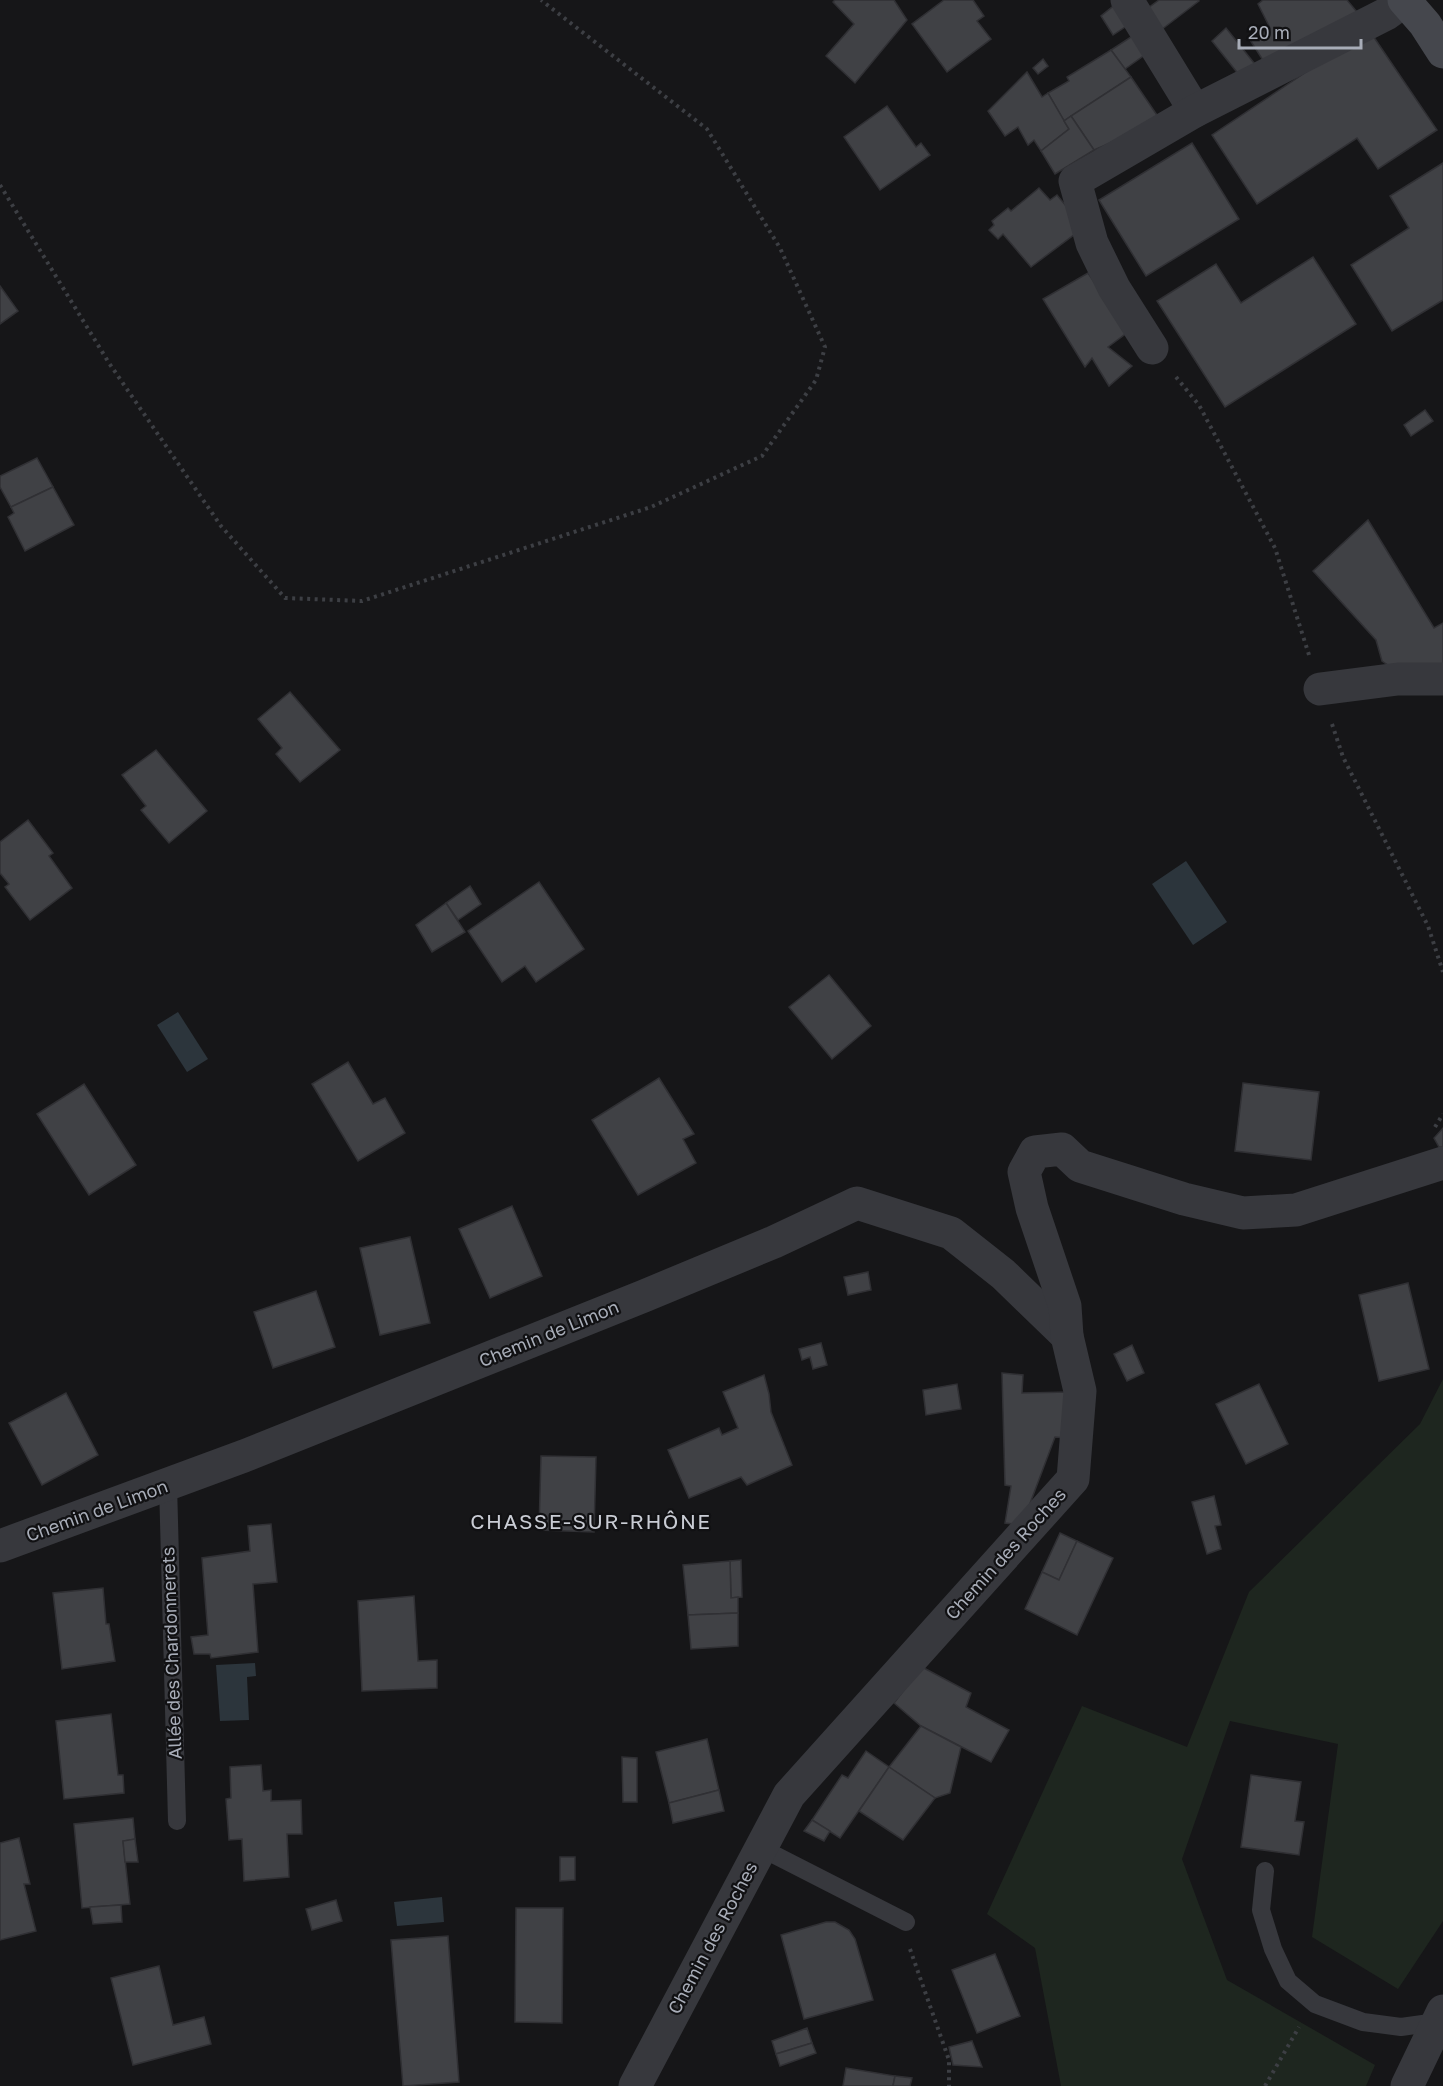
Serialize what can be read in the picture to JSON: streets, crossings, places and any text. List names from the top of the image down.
{
  "streets": {
    "street": ["Chemin de Limon", "Chemin des Roches"],
    "lane": ["Allée des Chardonnerets"]
  },
  "crossings": [
    ["Chemin de Limon", "Chemin des Roches"],
    ["Chemin de Limon", "Allée des Chardonnerets"]
  ],
  "districts": ["CHASSE-SUR-RHÔNE"],
  "scale_bar": "20 m"
}
